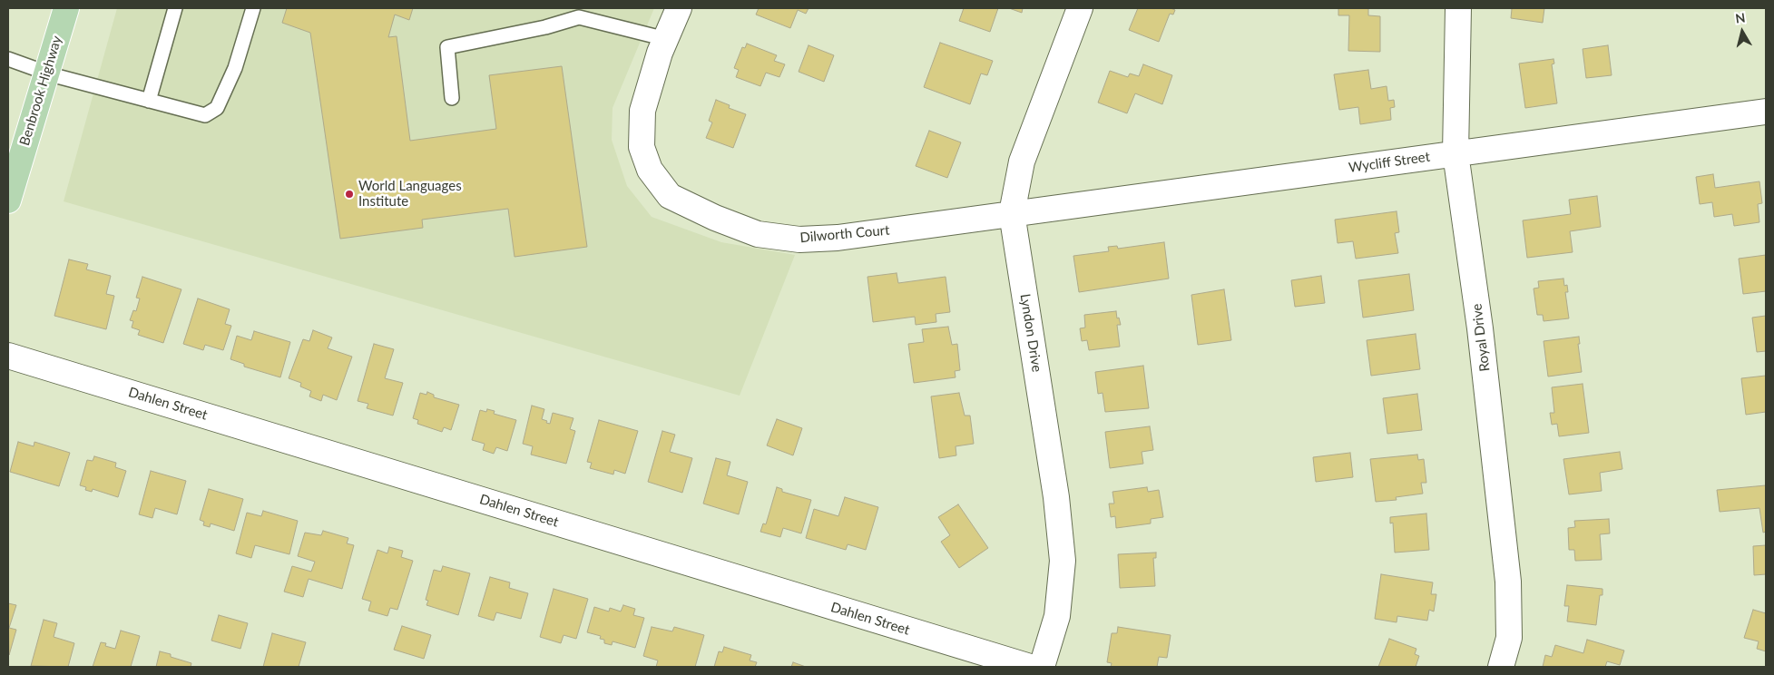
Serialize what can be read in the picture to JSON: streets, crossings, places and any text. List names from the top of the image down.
{
  "streets": {
    "main road": ["Benbrook Highway"],
    "street": [
      "Wycliff Street",
      "Dilworth Court",
      "Lyndon Drive",
      "Royal Drive",
      "Dahlen Street"
    ]
  },
  "crossings": [
    ["Wycliff Street", "Dilworth Court"],
    ["Wycliff Street", "Lyndon Drive"],
    ["Wycliff Street", "Royal Drive"],
    ["Dilworth Court", "Lyndon Drive"]
  ],
  "places": ["World Languages Institute"],
  "north": "top"
}
